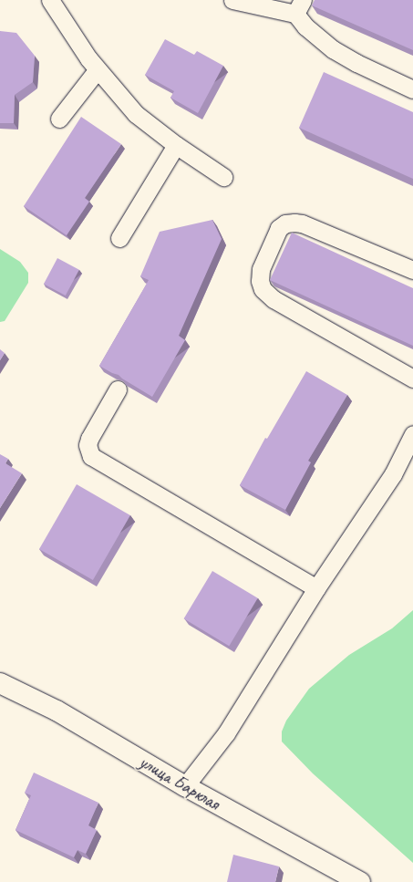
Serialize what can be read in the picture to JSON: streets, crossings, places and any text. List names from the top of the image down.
{
  "streets": {
    "street": ["улица Барклая"]
  }
}
